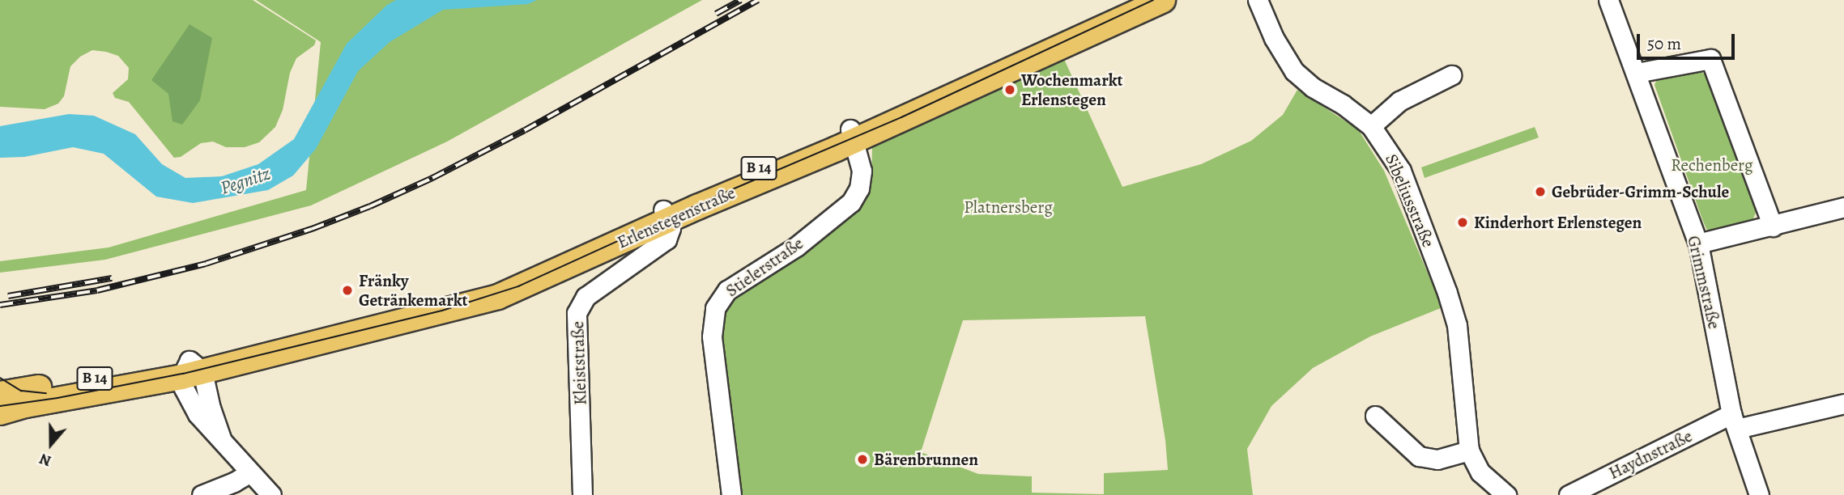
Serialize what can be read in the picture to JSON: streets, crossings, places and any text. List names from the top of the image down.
{
  "streets": {
    "main road": ["B 14", "Erlenstegenstraße"],
    "street": [
      "Sibeliusstraße",
      "Stielerstraße",
      "Grimmstraße",
      "Kleiststraße",
      "Haydnstraße"
    ]
  },
  "crossings": [
    ["Erlenstegenstraße", "Stielerstraße"],
    ["Erlenstegenstraße", "Kleiststraße"],
    ["Grimmstraße", "Haydnstraße"]
  ],
  "water": ["Pegnitz"],
  "parks": ["Rechenberg", "Platnersberg"],
  "places": [
    "Wochenmarkt Erlenstegen",
    "Gebrüder-Grimm-Schule",
    "Kinderhort Erlenstegen",
    "Fränky Getränkemarkt",
    "Bärenbrunnen"
  ],
  "scale_bar": "50 m",
  "north": "bottom"
}
